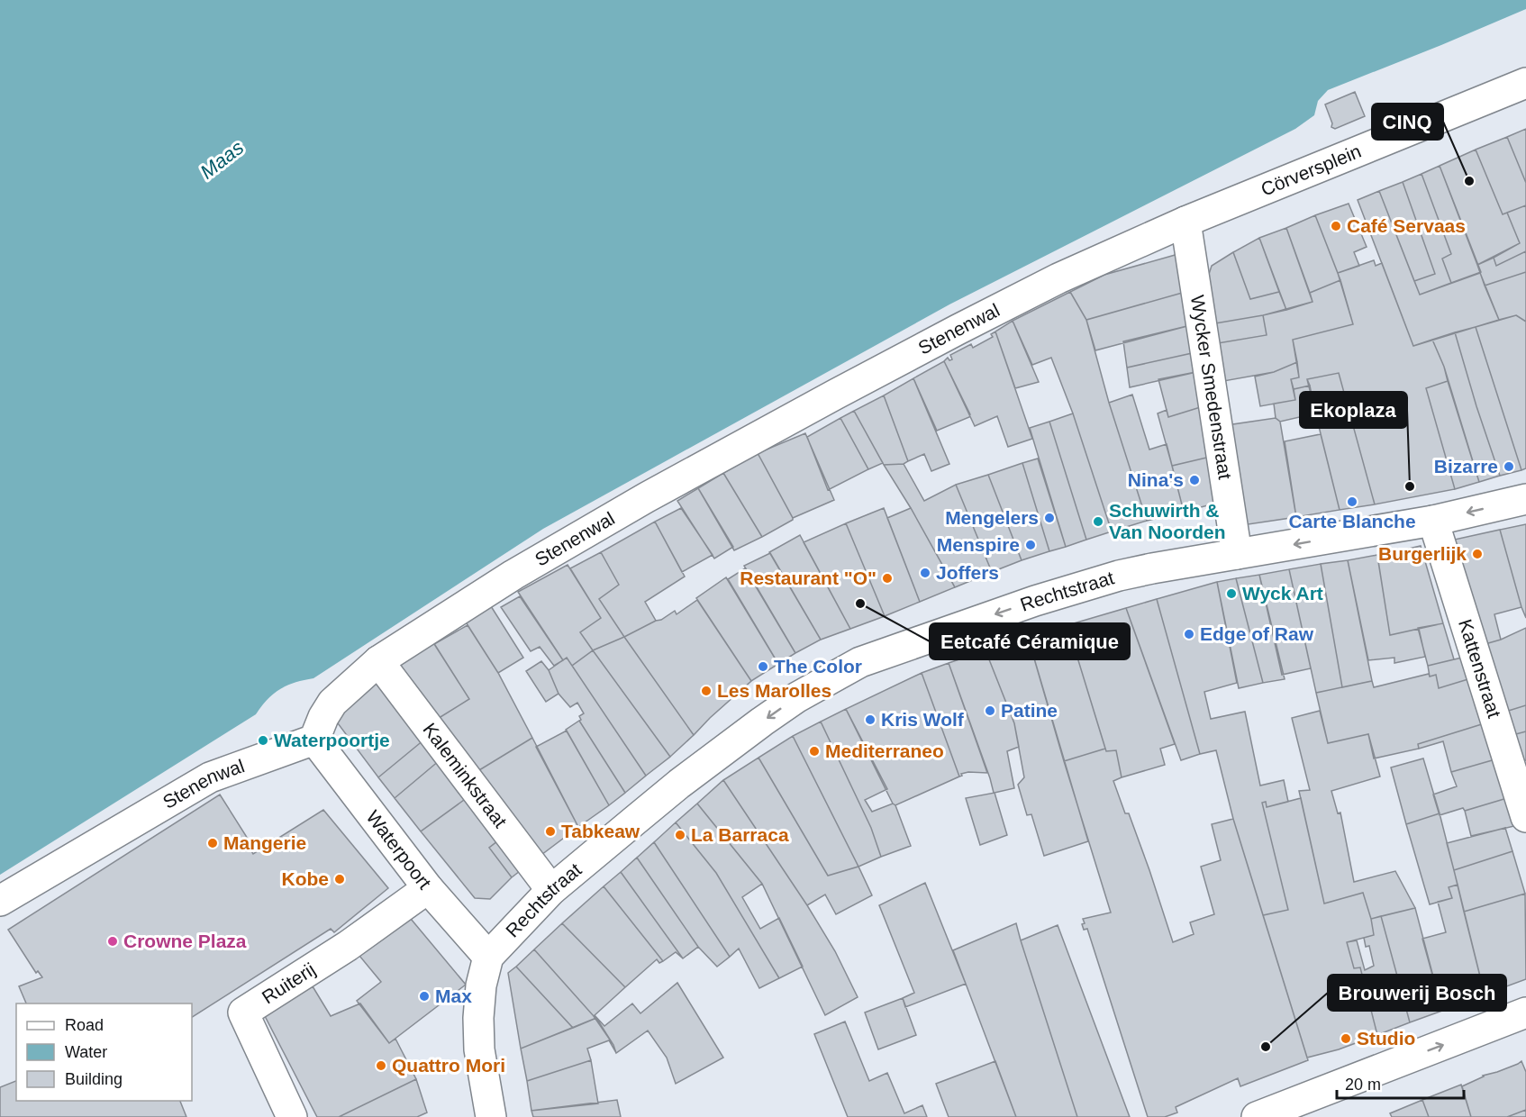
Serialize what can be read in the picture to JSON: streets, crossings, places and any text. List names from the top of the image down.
{
  "streets": {
    "street": [
      "Cörversplein",
      "Stenenwal",
      "Wycker Smedenstraat",
      "Rechtstraat",
      "Kattenstraat",
      "Kaleminkstraat",
      "Waterpoort",
      "Ruiterij"
    ]
  },
  "crossings": [
    ["Cörversplein", "Stenenwal"],
    ["Cörversplein", "Wycker Smedenstraat"],
    ["Stenenwal", "Wycker Smedenstraat"],
    ["Stenenwal", "Kaleminkstraat"],
    ["Stenenwal", "Waterpoort"],
    ["Wycker Smedenstraat", "Rechtstraat"],
    ["Rechtstraat", "Kattenstraat"],
    ["Rechtstraat", "Kaleminkstraat"],
    ["Rechtstraat", "Waterpoort"],
    ["Waterpoort", "Ruiterij"]
  ],
  "one_way": ["Rechtstraat"],
  "water": ["Maas"],
  "places": [
    "CINQ",
    "Café Servaas",
    "Bizarre",
    "Nina's",
    "Ekoplaza",
    "Carte Blanche",
    "Mengelers",
    "Schuwirth & Van Noorden",
    "Menspire",
    "Burgerlijk",
    "Joffers",
    "Restaurant \"O\"",
    "Wyck Art",
    "Eetcafé Céramique",
    "Edge of Raw",
    "The Color",
    "Les Marolles",
    "Patine",
    "Kris Wolf",
    "Waterpoortje",
    "Mediterraneo",
    "Tabkeaw",
    "La Barraca",
    "Mangerie",
    "Kobe",
    "Crowne Plaza",
    "Max",
    "Studio",
    "Brouwerij Bosch",
    "Quattro Mori"
  ],
  "legend": ["Road", "Water", "Building"],
  "scale_bar": "20 m"
}
